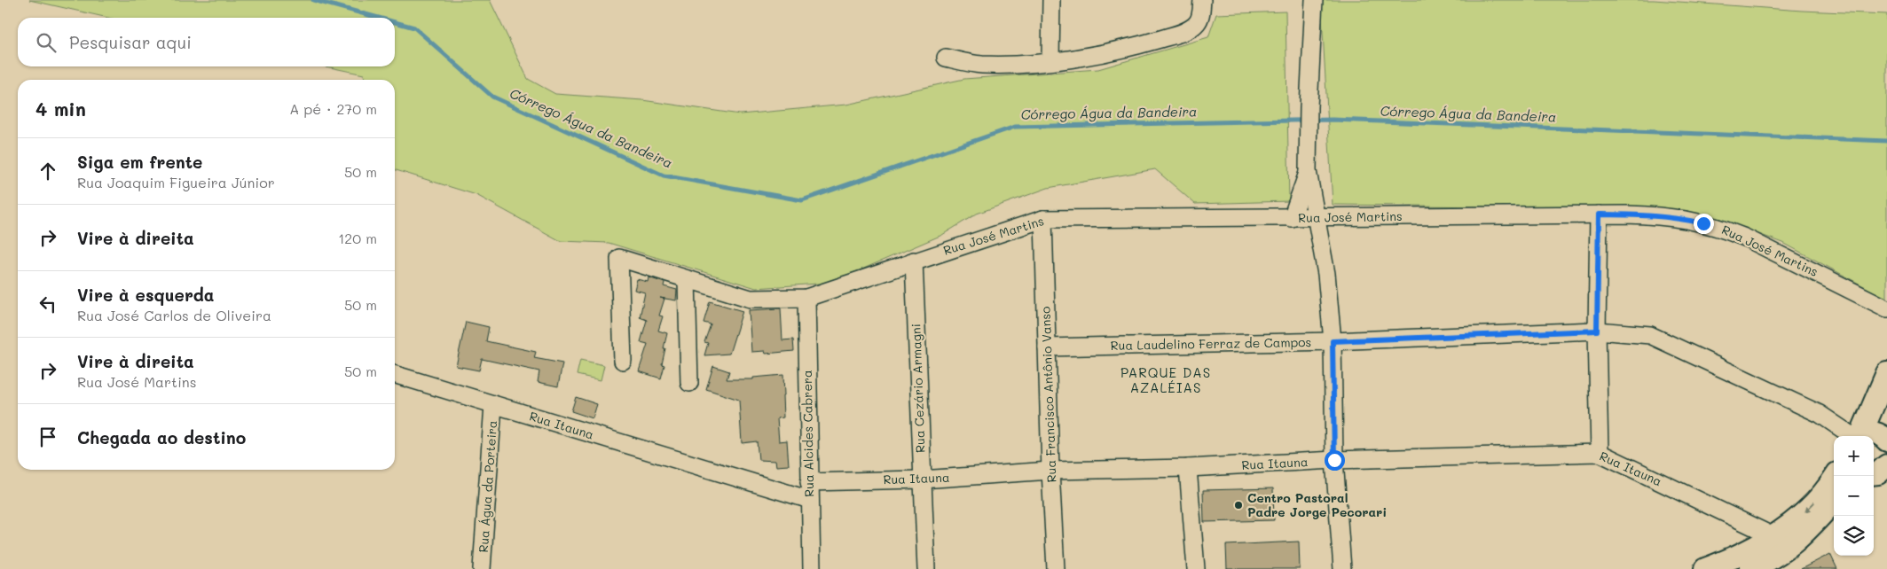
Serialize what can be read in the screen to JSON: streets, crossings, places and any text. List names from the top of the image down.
{
  "streets": {
    "street": [
      "Rua José Martins",
      "Rua Laudelino Ferraz de Campos",
      "Rua Cezário Armagni",
      "Rua Francisco Antônio Vanso",
      "Rua Itauna",
      "Rua Alcides Cabrera",
      "Rua Água da Porteira"
    ]
  },
  "crossings": [
    ["Rua José Martins", "Rua Cezário Armagni"],
    ["Rua José Martins", "Rua Francisco Antônio Vanso"],
    ["Rua José Martins", "Rua Alcides Cabrera"],
    ["Rua Laudelino Ferraz de Campos", "Rua Francisco Antônio Vanso"],
    ["Rua Cezário Armagni", "Rua Itauna"],
    ["Rua Francisco Antônio Vanso", "Rua Itauna"],
    ["Rua Itauna", "Rua Alcides Cabrera"],
    ["Rua Itauna", "Rua Água da Porteira"]
  ],
  "districts": ["PARQUE DAS AZALÉIAS"],
  "water": ["Córrego Água da Bandeira"],
  "places": ["Centro Pastoral Padre Jorge Pecorari"],
  "page": {
    "search": "Pesquisar aqui",
    "heading": ["4 min", "A pé · 270 m"],
    "list": [
      ["Siga em frente", "Rua Joaquim Figueira Júnior", "50 m"],
      ["Vire à direita", "120 m"],
      ["Vire à esquerda", "Rua José Carlos de Oliveira", "50 m"],
      ["Vire à direita", "Rua José Martins", "50 m"],
      "Chegada ao destino"
    ],
    "map_buttons": ["+", "−"]
  }
}
